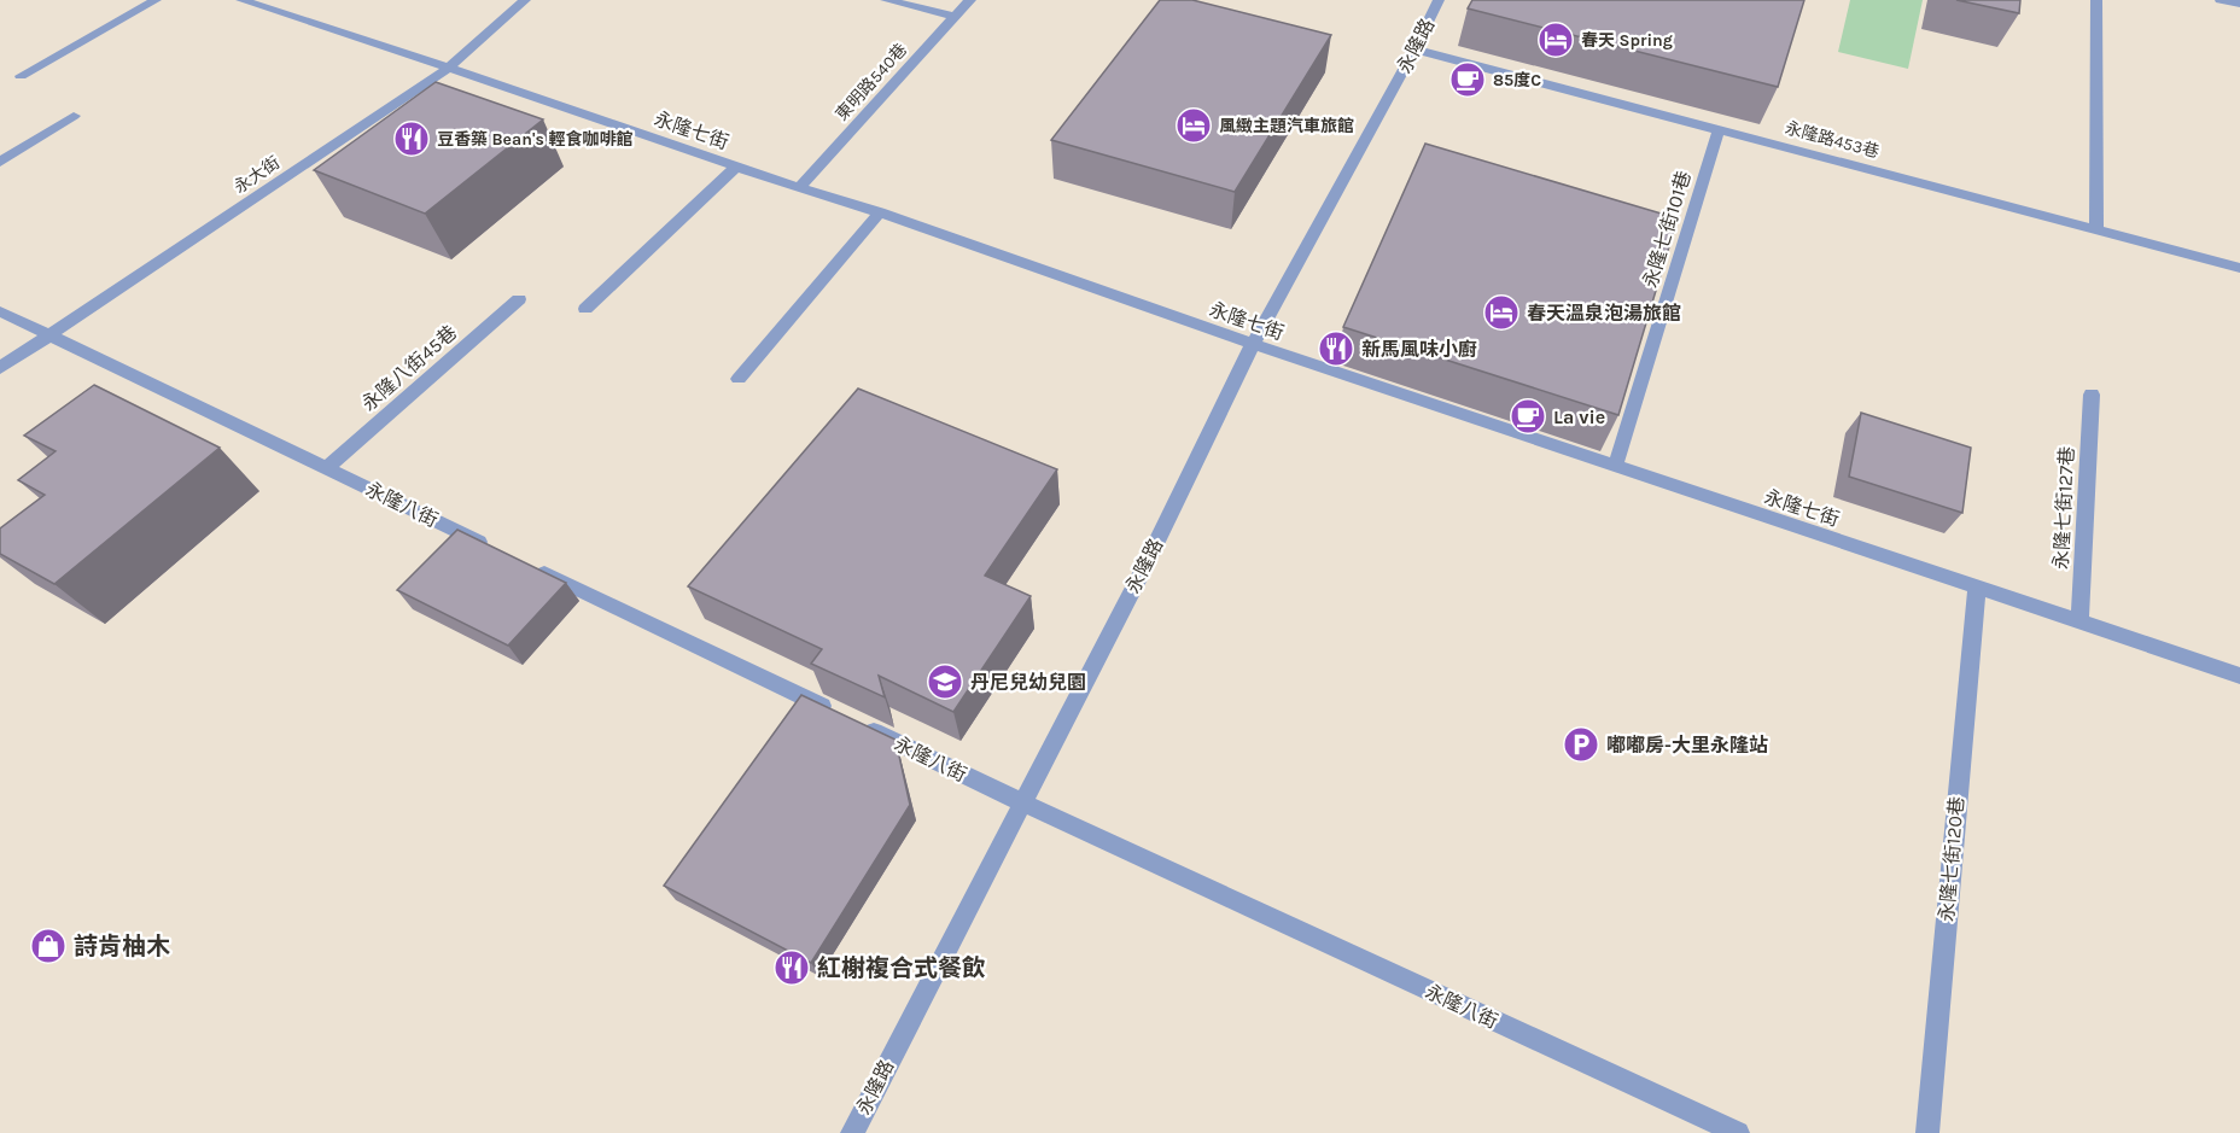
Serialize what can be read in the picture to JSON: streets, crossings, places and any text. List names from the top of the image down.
{
  "streets": {
    "street": [
      "永隆路",
      "東明路540巷",
      "永隆七街",
      "永隆路453巷",
      "永大街",
      "永隆七街101巷",
      "永隆八街45巷",
      "永隆八街",
      "永隆七街127巷",
      "永隆七街120巷"
    ]
  },
  "crossings": [
    ["永隆路", "永隆七街"],
    ["永隆路", "永隆路453巷"],
    ["永隆路", "永隆八街"],
    ["東明路540巷", "永隆七街"],
    ["永隆七街", "永大街"],
    ["永隆七街", "永隆七街101巷"],
    ["永隆七街", "永隆七街127巷"],
    ["永隆七街", "永隆七街120巷"],
    ["永隆路453巷", "永隆七街101巷"],
    ["永大街", "永隆八街"],
    ["永隆八街45巷", "永隆八街"]
  ],
  "places": {
    "hotel": ["春天 Spring", "風緻主題汽車旅館", "春天溫泉泡湯旅館"],
    "cafe": ["85度C", "La vie"],
    "restaurant": ["豆香築 Bean's 輕食咖啡館", "新馬風味小廚", "紅榭複合式餐飲"],
    "school or university": ["丹尼兒幼兒園"],
    "parking": ["嘟嘟房-大里永隆站"],
    "shop": ["詩肯柚木"]
  }
}
